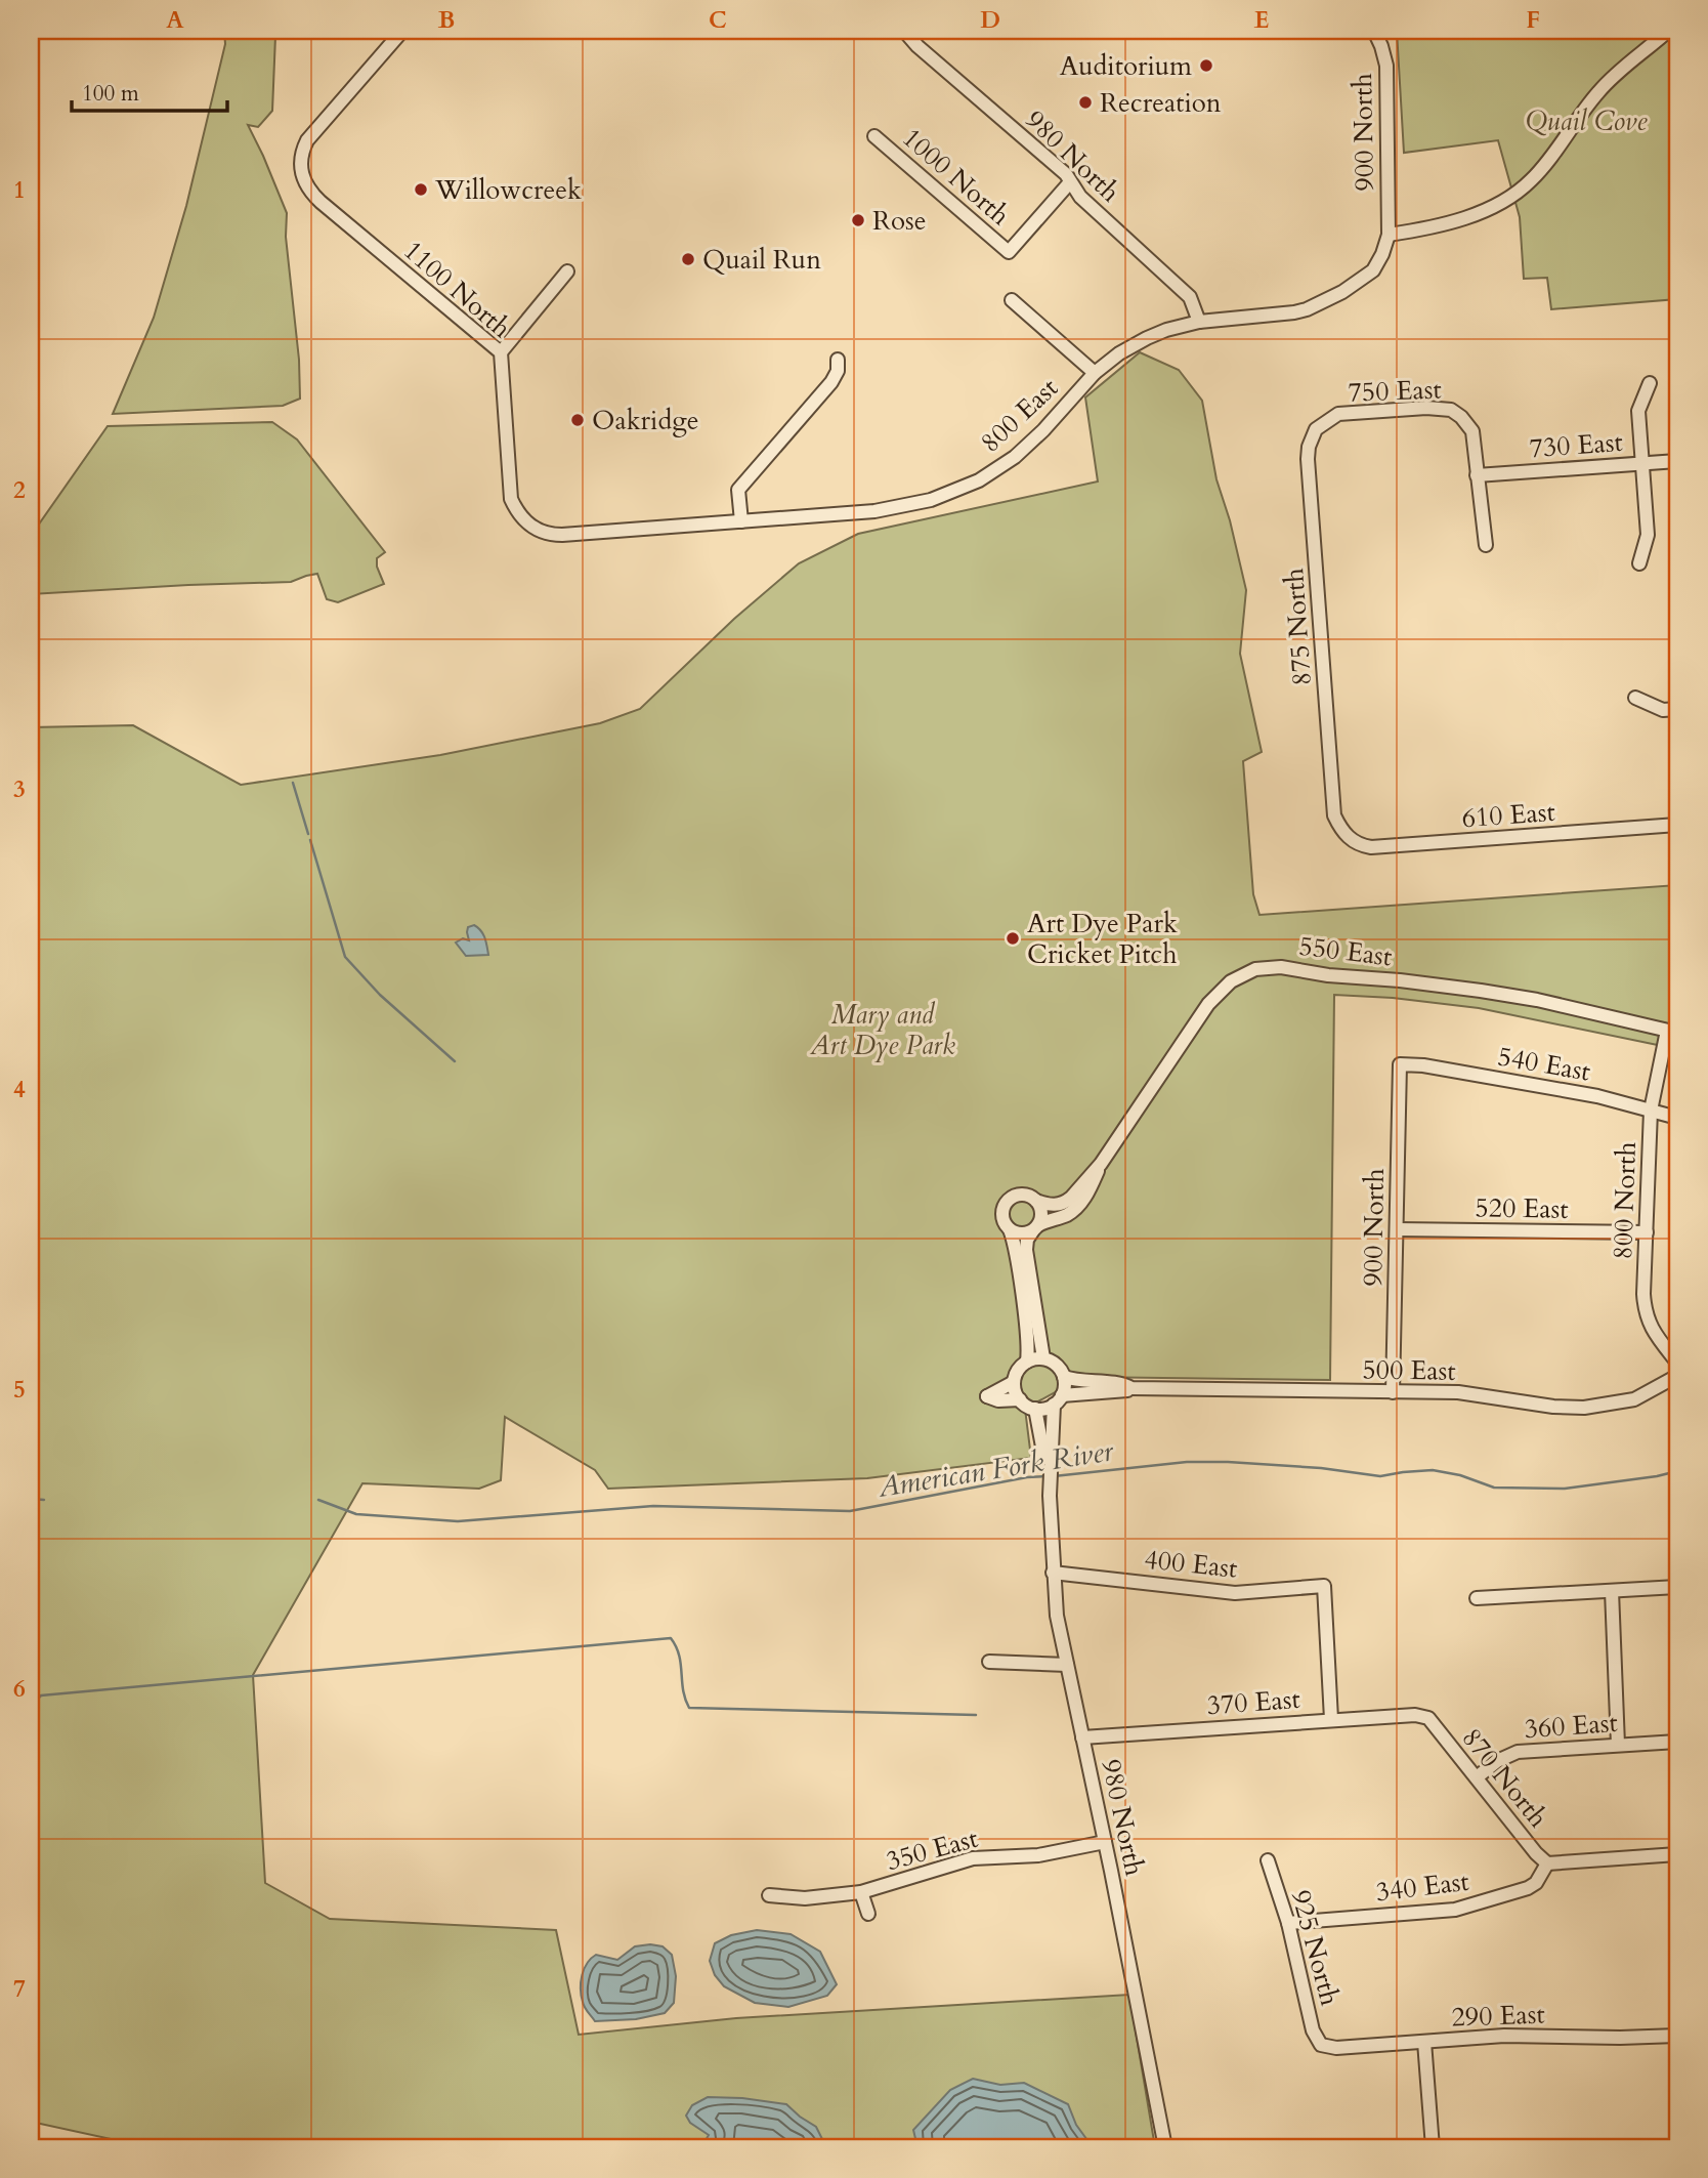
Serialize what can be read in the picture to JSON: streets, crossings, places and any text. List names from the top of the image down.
{
  "streets": {
    "street": [
      "900 North",
      "980 North",
      "1000 North",
      "1100 North",
      "750 East",
      "800 East",
      "730 East",
      "875 North",
      "610 East",
      "550 East",
      "540 East",
      "800 North",
      "520 East",
      "500 East",
      "400 East",
      "370 East",
      "360 East",
      "870 North",
      "350 East",
      "340 East",
      "925 North",
      "290 East"
    ]
  },
  "crossings": [
    ["900 North", "800 East"],
    ["900 North", "540 East"],
    ["900 North", "520 East"],
    ["900 North", "500 East"],
    ["980 North", "1000 North"],
    ["980 North", "800 East"],
    ["980 North", "500 East"],
    ["980 North", "400 East"],
    ["980 North", "370 East"],
    ["980 North", "350 East"],
    ["1100 North", "800 East"],
    ["750 East", "730 East"],
    ["750 East", "875 North"],
    ["875 North", "610 East"],
    ["550 East", "800 North"],
    ["540 East", "800 North"],
    ["800 North", "520 East"],
    ["400 East", "370 East"],
    ["370 East", "870 North"],
    ["360 East", "870 North"],
    ["870 North", "340 East"],
    ["340 East", "925 North"],
    ["925 North", "290 East"]
  ],
  "water": ["American Fork River"],
  "parks": ["Quail Cove", "Mary and Art Dye Park"],
  "places": [
    "Auditorium",
    "Recreation",
    "Willowcreek",
    "Rose",
    "Quail Run",
    "Oakridge",
    "Art Dye Park Cricket Pitch"
  ],
  "scale_bar": "100 m",
  "grid": {
    "columns": [
      "A",
      "B",
      "C",
      "D",
      "E",
      "F"
    ],
    "rows": [
      "1",
      "2",
      "3",
      "4",
      "5",
      "6",
      "7"
    ]
  }
}
